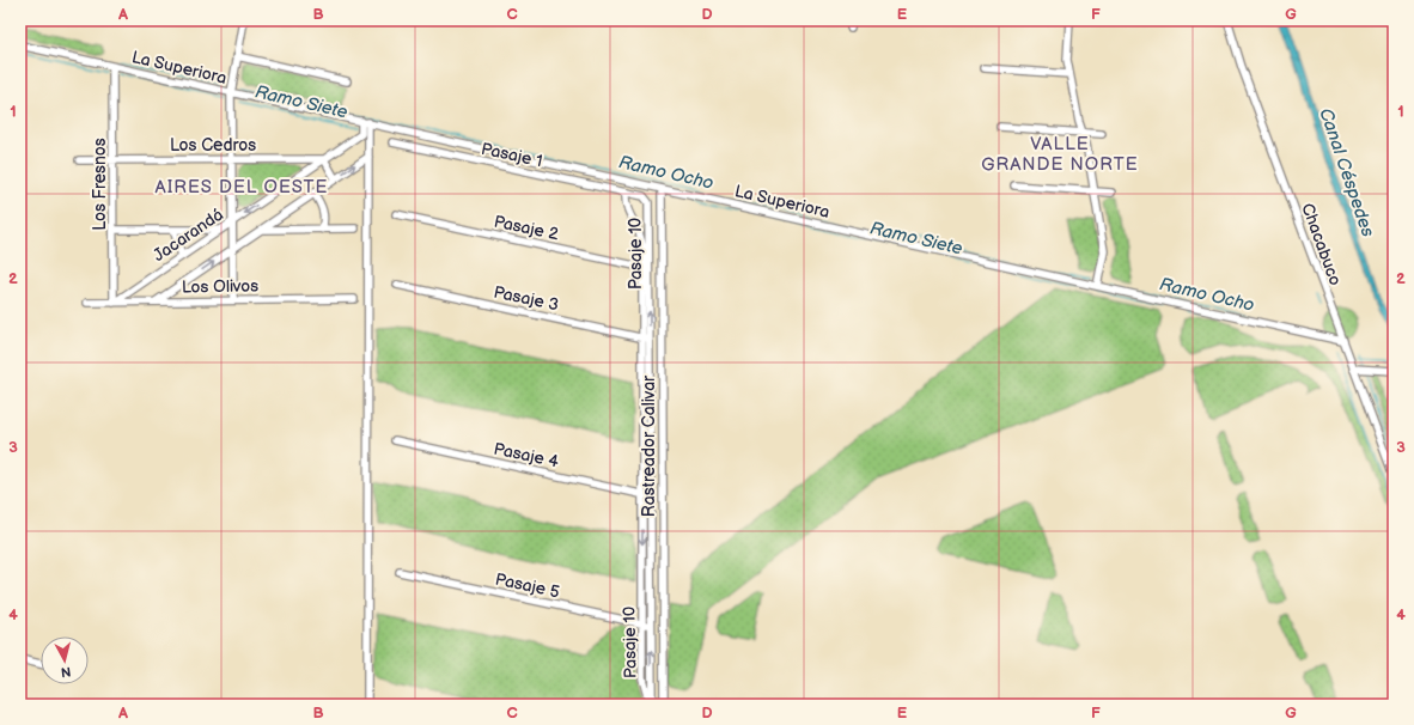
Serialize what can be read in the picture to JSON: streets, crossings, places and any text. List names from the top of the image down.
{
  "streets": {
    "street": [
      "La Superiora",
      "Los Cedros",
      "Pasaje 1",
      "Los Fresnos",
      "Pasaje 2",
      "Jacarandá",
      "Chacabuco",
      "Pasaje 10",
      "Los Olivos",
      "Pasaje 3",
      "Rastreador Calivar",
      "Pasaje 4",
      "Pasaje 5"
    ]
  },
  "crossings": [
    ["La Superiora", "Los Fresnos"],
    ["La Superiora", "Jacarandá"],
    ["La Superiora", "Chacabuco"],
    ["La Superiora", "Rastreador Calivar"],
    ["Los Cedros", "Los Fresnos"],
    ["Los Cedros", "Jacarandá"],
    ["Pasaje 1", "Pasaje 10"],
    ["Los Fresnos", "Jacarandá"],
    ["Los Fresnos", "Los Olivos"],
    ["Pasaje 2", "Pasaje 10"],
    ["Jacarandá", "Los Olivos"],
    ["Pasaje 10", "Pasaje 3"],
    ["Pasaje 10", "Pasaje 4"],
    ["Pasaje 10", "Pasaje 5"]
  ],
  "districts": ["VALLE GRANDE NORTE", "AIRES DEL OESTE"],
  "water": ["Ramo Siete", "Ramo Ocho", "Canal Céspedes"],
  "north": "bottom",
  "grid": {
    "columns": [
      "A",
      "B",
      "C",
      "D",
      "E",
      "F",
      "G"
    ],
    "rows": [
      "1",
      "2",
      "3",
      "4"
    ]
  }
}
